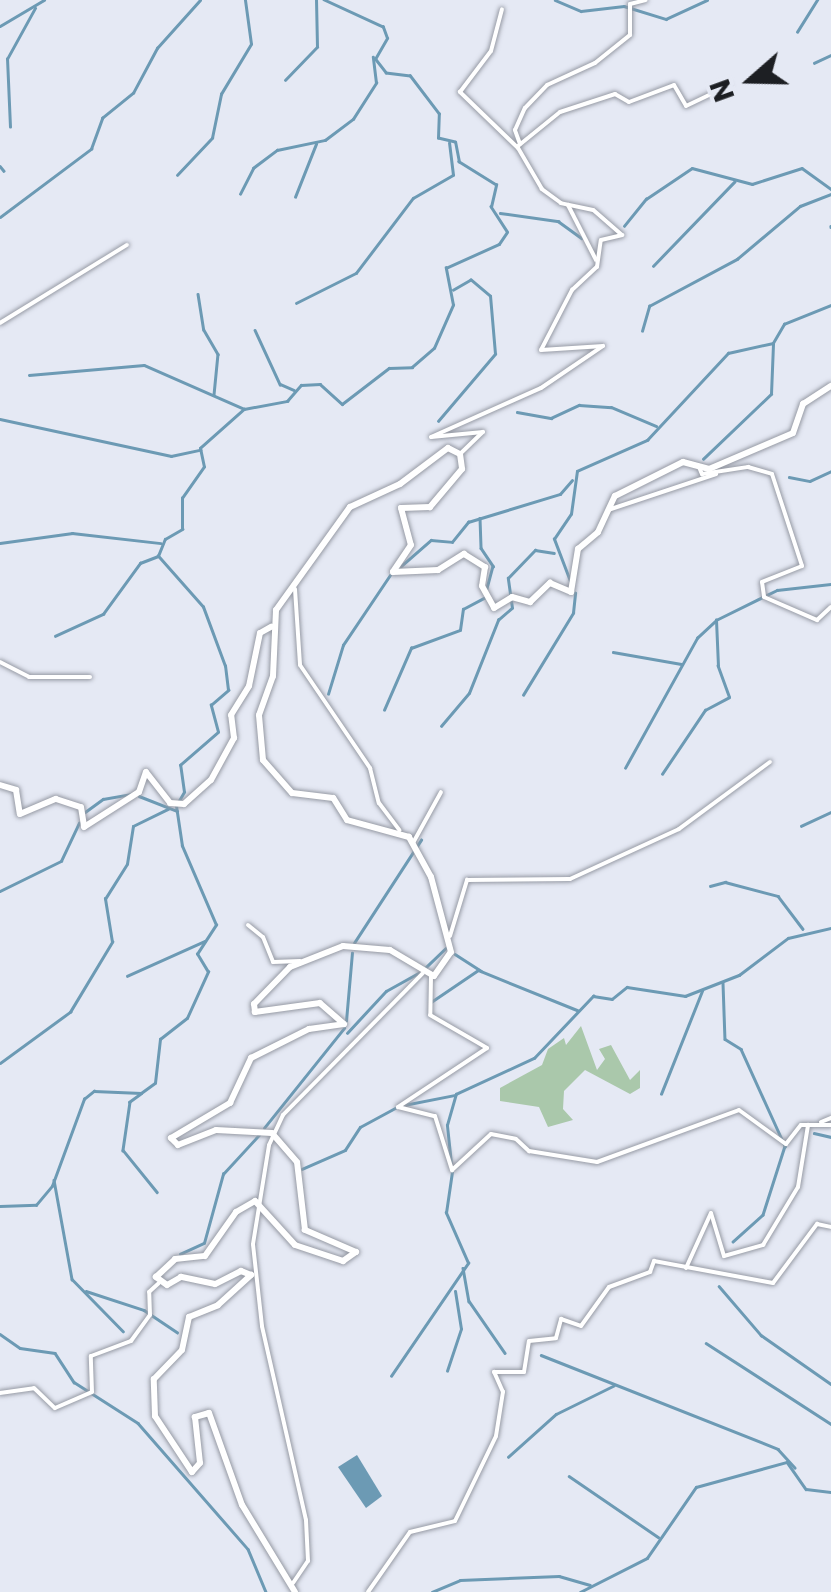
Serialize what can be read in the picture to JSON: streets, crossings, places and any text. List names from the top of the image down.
{
  "north": "left"
}
